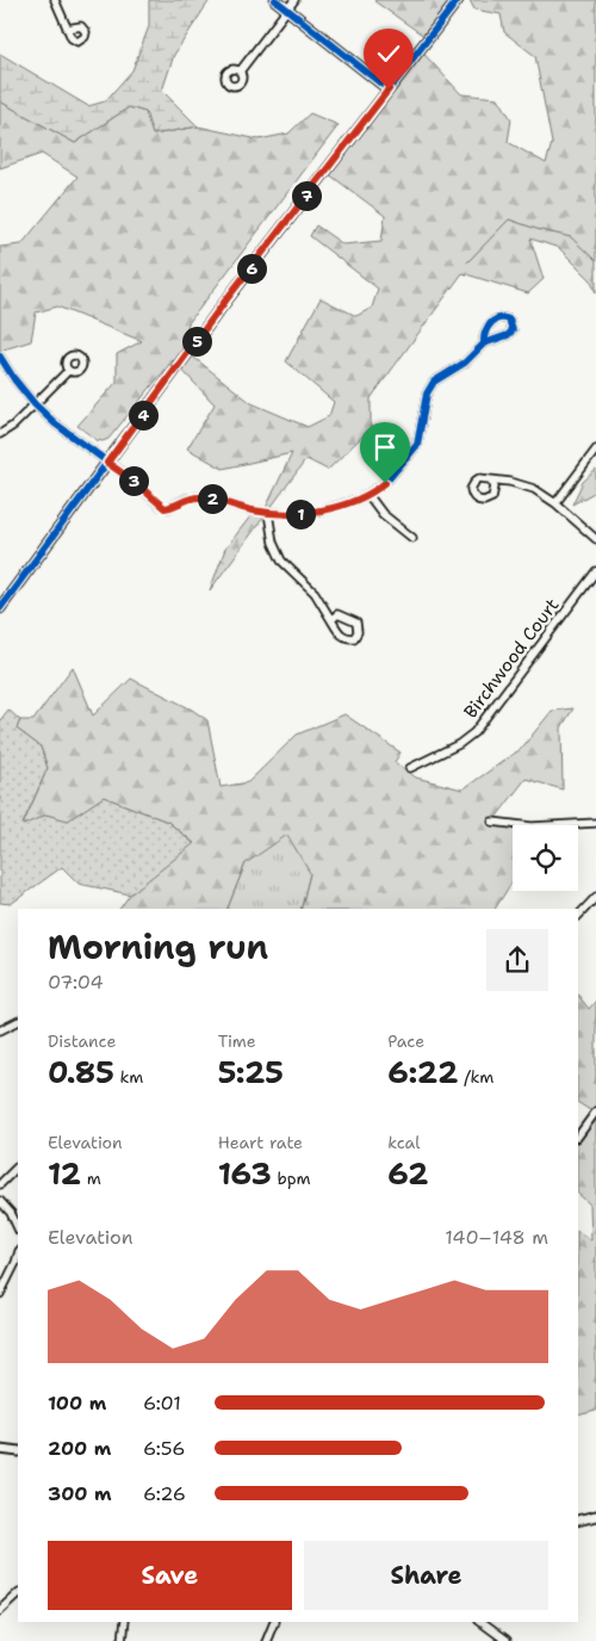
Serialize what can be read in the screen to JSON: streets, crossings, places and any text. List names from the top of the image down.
{
  "streets": {
    "street": ["Birchwood Court"]
  },
  "page": {
    "pins": [
      "7",
      "6",
      "5",
      "4",
      "3",
      "2",
      "1"
    ],
    "heading": ["Morning run", "07:04"],
    "stats": [
      ["Distance", "0.85 km"],
      ["Time", "5:25"],
      ["Pace", "6:22 /km"],
      ["Elevation", "12 m"],
      ["Heart rate", "163 bpm"],
      ["kcal", "62"]
    ],
    "chart": ["Elevation", "140–148 m"],
    "list": [
      {
        "name": "100 m",
        "note": "6:01"
      },
      {
        "name": "200 m",
        "note": "6:56"
      },
      {
        "name": "300 m",
        "note": "6:26"
      }
    ],
    "buttons": ["Save", "Share"]
  }
}
